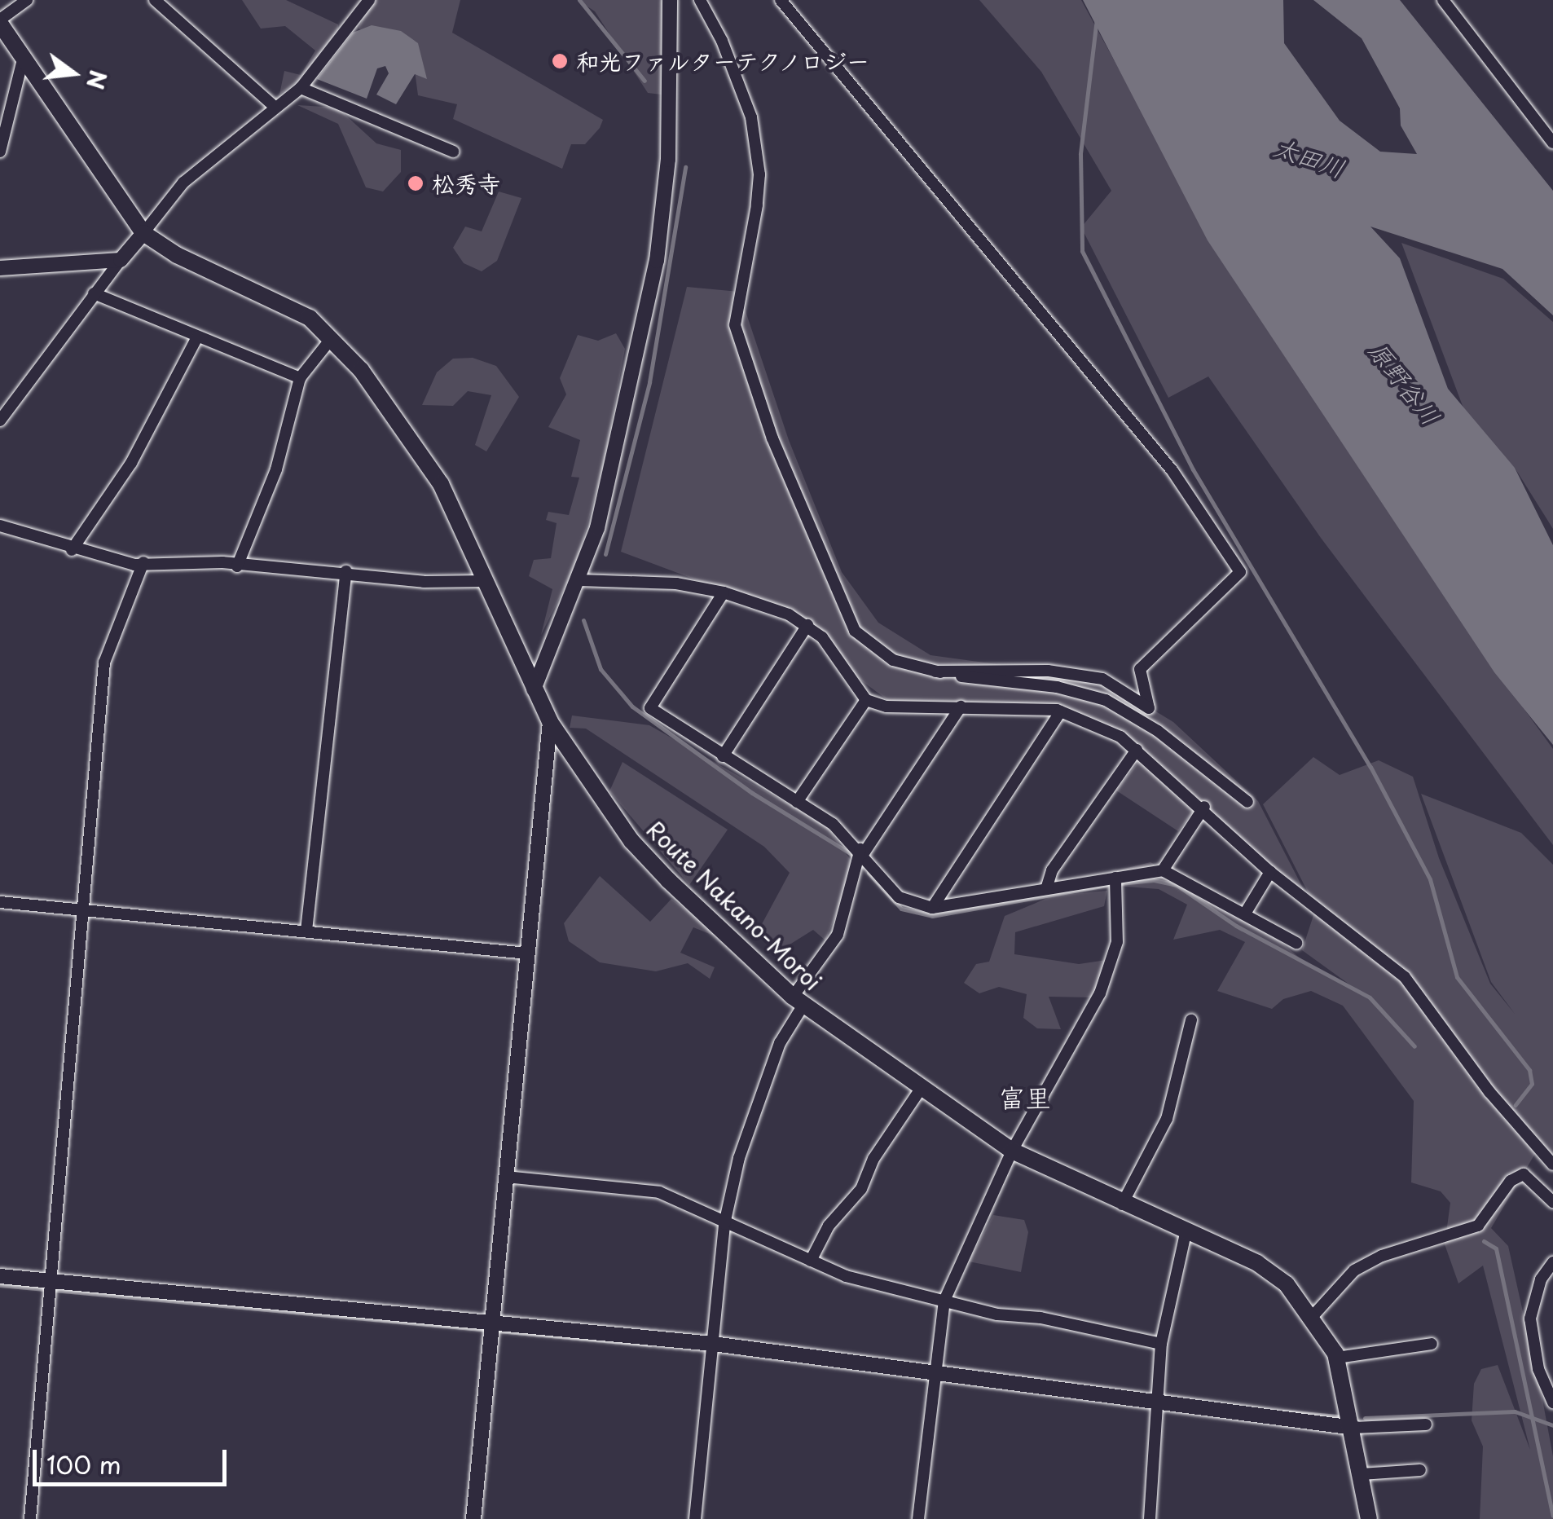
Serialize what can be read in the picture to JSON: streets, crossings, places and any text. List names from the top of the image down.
{
  "streets": {
    "main road": ["Route Nakano-Moroi"]
  },
  "districts": ["富里"],
  "water": ["太田川", "原野谷川"],
  "places": ["和光ファルターテクノロジー", "松秀寺"],
  "scale_bar": "100 m",
  "north": "right"
}
